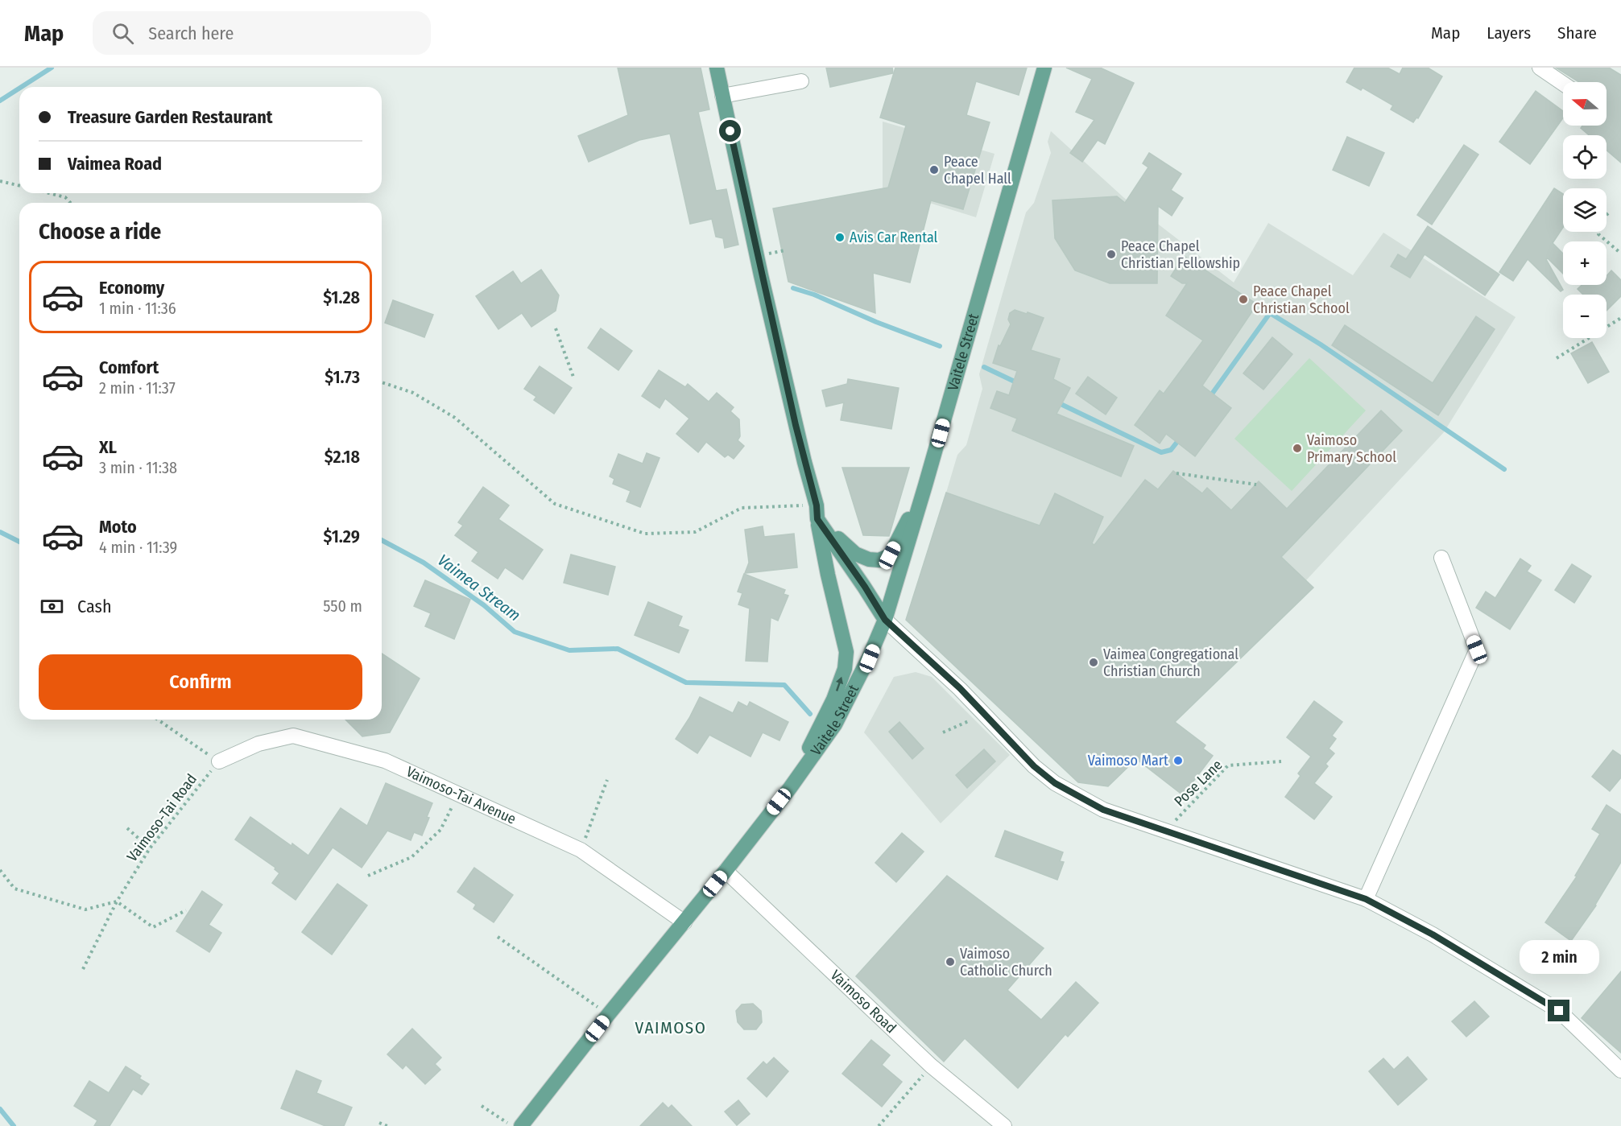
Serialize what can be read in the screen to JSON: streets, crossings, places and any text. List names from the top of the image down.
{
  "streets": {
    "main road": ["Vaitele Street"],
    "street": ["Vaimoso-Tai Avenue", "Vaimoso Road"],
    "path": ["Pose Lane", "Vaimoso-Tai Road"]
  },
  "crossings": [
    ["Vaitele Street", "Vaimoso-Tai Avenue"],
    ["Vaitele Street", "Vaimoso Road"],
    ["Vaimoso-Tai Avenue", "Vaimoso-Tai Road"]
  ],
  "districts": ["VAIMOSO"],
  "water": ["Vaimea Stream"],
  "places": [
    "Peace Chapel Hall",
    "Avis Car Rental",
    "Peace Chapel Christian Fellowship",
    "Peace Chapel Christian School",
    "Vaimoso Primary School",
    "Vaimea Congregational Christian Church",
    "Vaimoso Mart",
    "Vaimoso Catholic Church"
  ],
  "north": "left",
  "page": {
    "header": "Map",
    "search": "Search here",
    "nav": ["Map", "Layers", "Share"],
    "map_buttons": ["+", "−"],
    "banner": ["Treasure Garden Restaurant", "Vaimea Road"],
    "heading": "Choose a ride",
    "list": [
      {
        "name": "Economy",
        "note": "1 min · 11:36",
        "value": "$1.28"
      },
      {
        "name": "Comfort",
        "note": "2 min · 11:37",
        "value": "$1.73"
      },
      {
        "name": "XL",
        "note": "3 min · 11:38",
        "value": "$2.18"
      },
      {
        "name": "Moto",
        "note": "4 min · 11:39",
        "value": "$1.29"
      }
    ],
    "pay": ["Cash", "550 m"],
    "buttons": "Confirm",
    "bubble": "2 min"
  }
}
